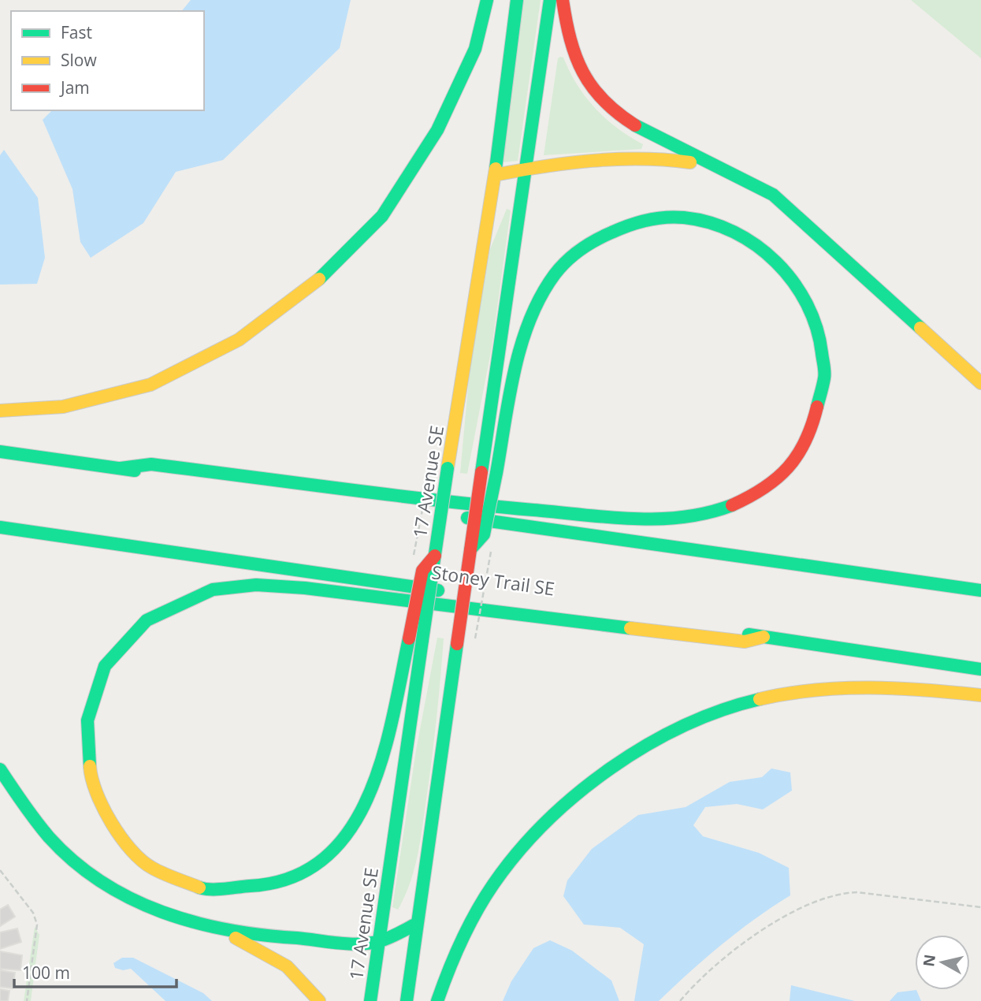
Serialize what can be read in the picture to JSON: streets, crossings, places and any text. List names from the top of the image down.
{
  "streets": {
    "main road": ["17 Avenue SE", "Stoney Trail SE"]
  },
  "legend": ["Fast", "Slow", "Jam"],
  "scale_bar": "100 m",
  "north": "left"
}
